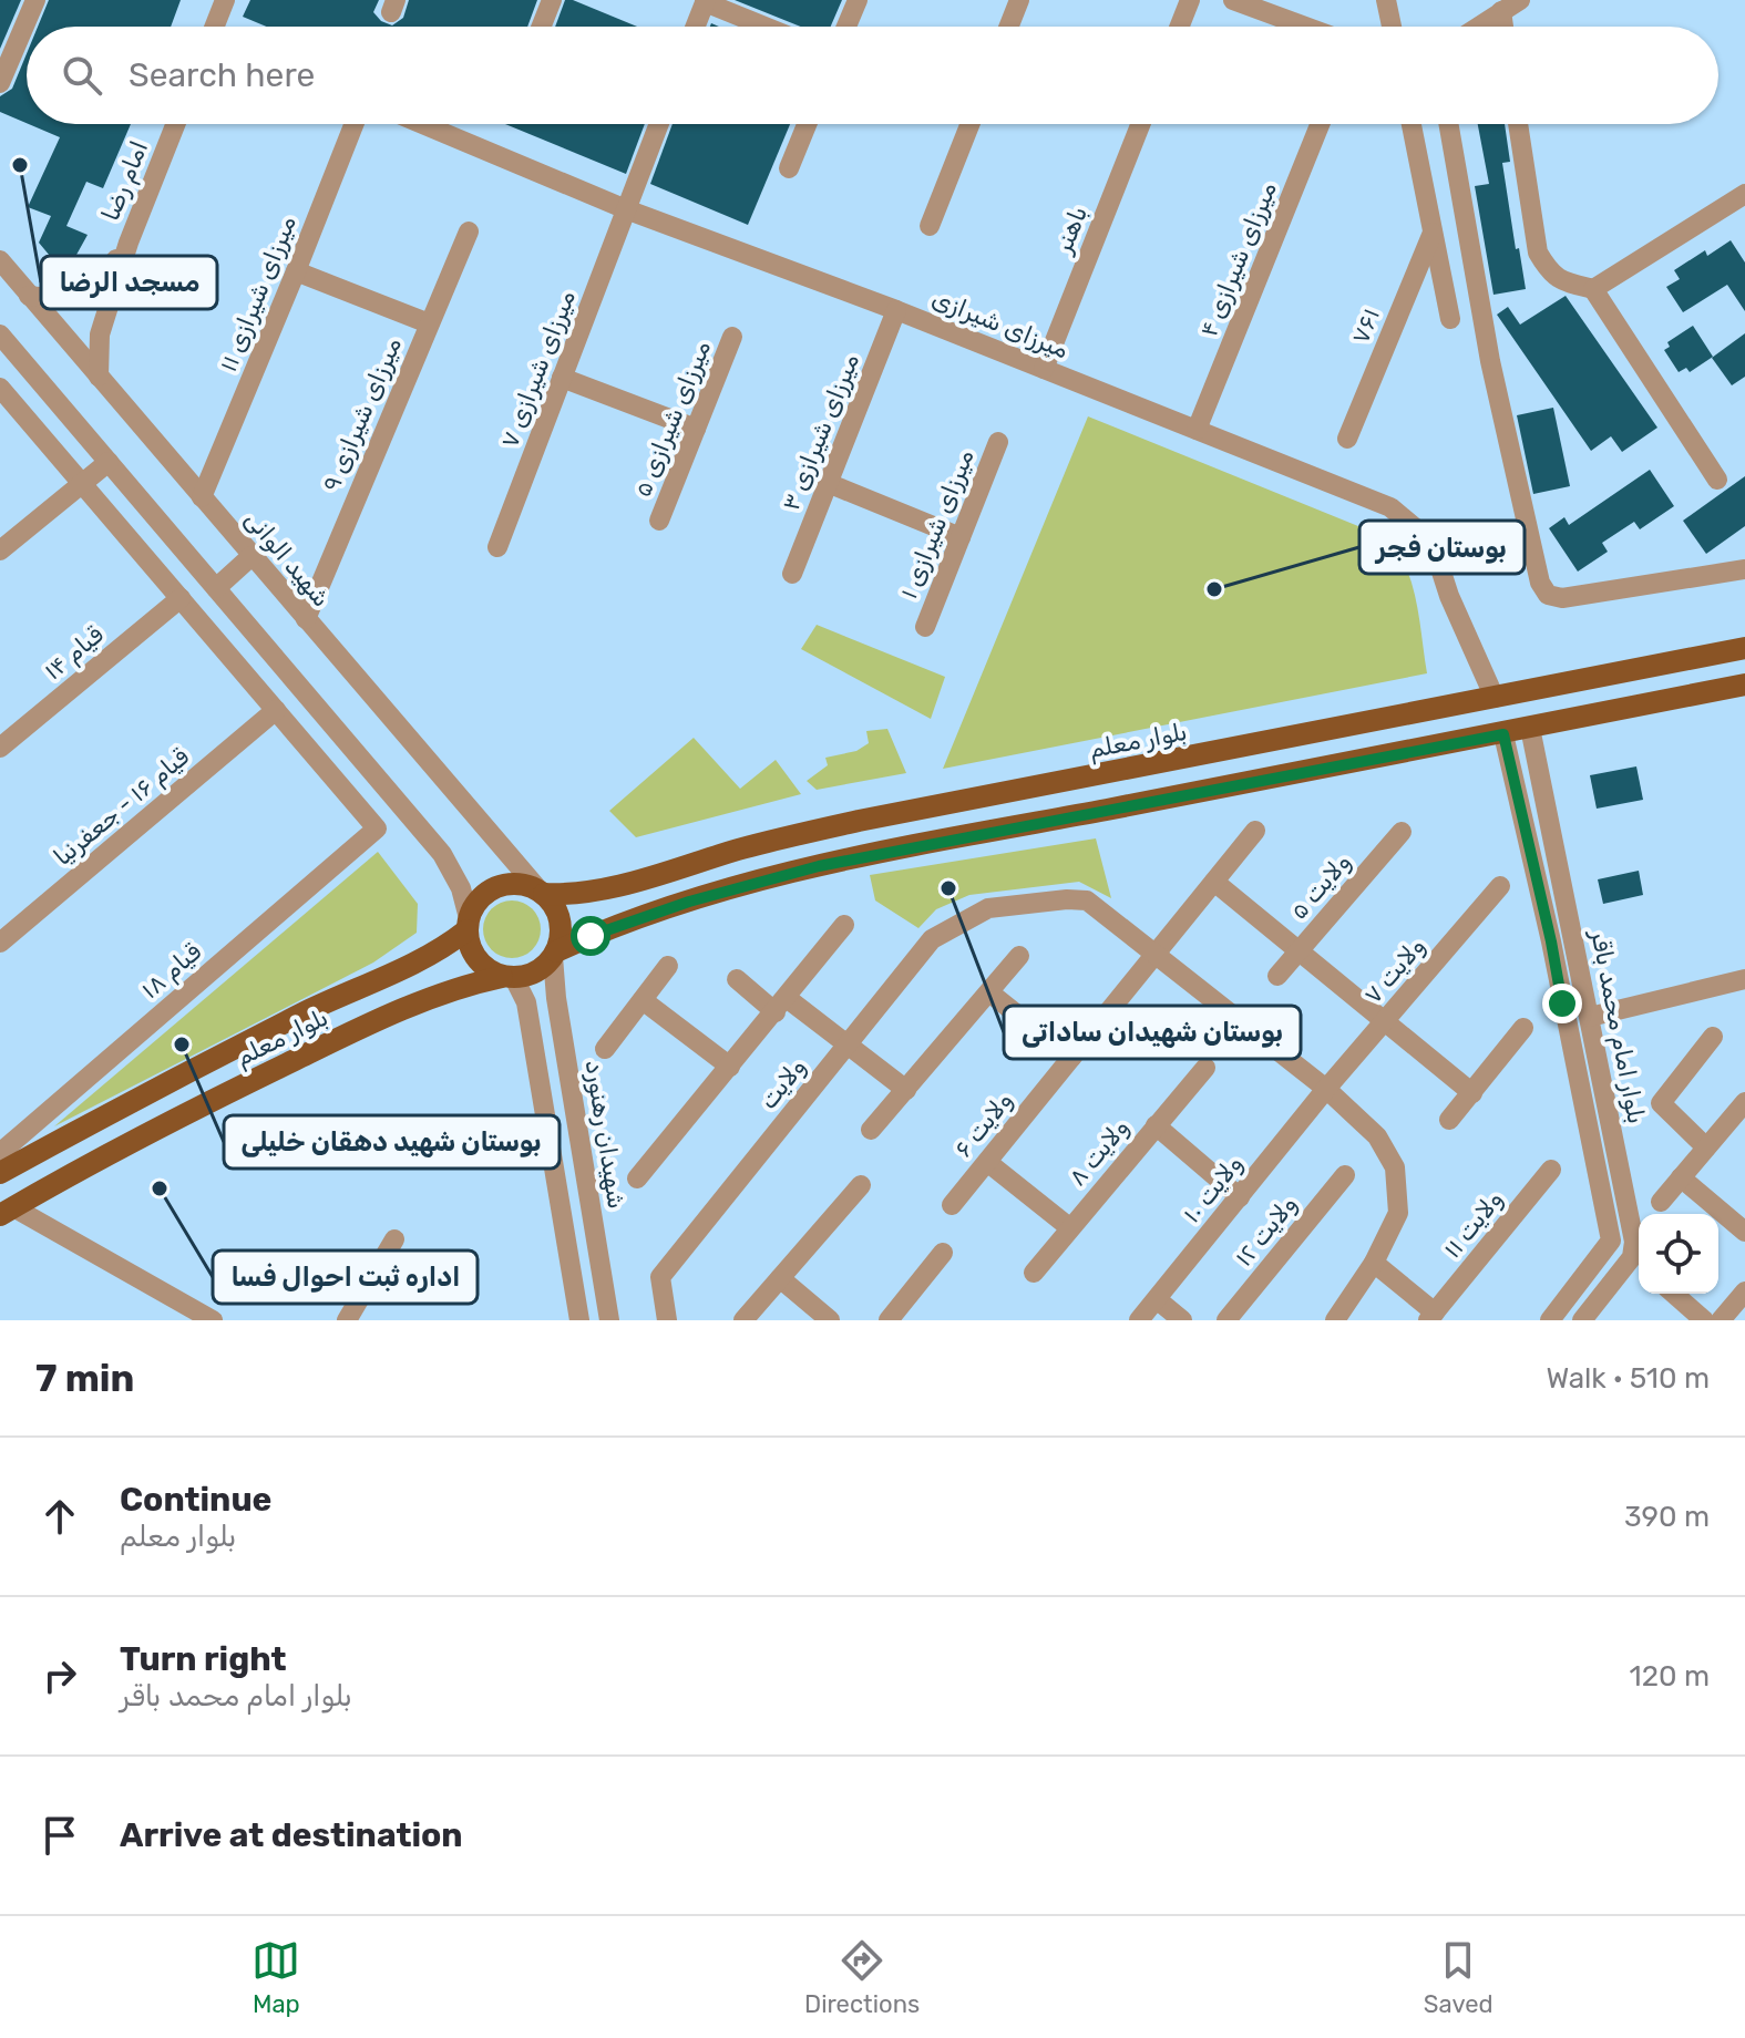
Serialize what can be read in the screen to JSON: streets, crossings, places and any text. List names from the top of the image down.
{
  "streets": {
    "main road": ["بلوار معلم"],
    "street": [
      "امام رضا",
      "باهنر",
      "میرزای شیرازی ۴",
      "میرزای شیرازی ۱۱",
      "میرزای شیرازی",
      "۷۶۱",
      "میرزای شیرازی ۷",
      "میرزای شیرازی ۹",
      "میرزای شیرازی ۵",
      "میرزای شیرازی ۳",
      "میرزای شیرازی ۱",
      "شهید الوانی",
      "قیام ۱۴",
      "قیام ۱۶ - جعفرنیا",
      "ولایت ۵",
      "قیام ۱۸",
      "ولایت ۷",
      "بلوار امام محمد باقر",
      "ولایت",
      "ولایت ۶",
      "شهیدان رهنورد",
      "ولایت ۸",
      "ولایت ۱۰",
      "ولایت ۱۱",
      "ولایت ۱۲"
    ]
  },
  "crossings": [
    ["امام رضا", "شهید الوانی"],
    ["باهنر", "میرزای شیرازی"],
    ["میرزای شیرازی ۴", "میرزای شیرازی"],
    ["میرزای شیرازی ۱۱", "شهید الوانی"],
    ["میرزای شیرازی", "میرزای شیرازی ۷"],
    ["میرزای شیرازی", "میرزای شیرازی ۳"],
    ["میرزای شیرازی", "بلوار معلم"],
    ["میرزای شیرازی ۹", "شهید الوانی"],
    ["شهید الوانی", "بلوار معلم"],
    ["شهید الوانی", "شهیدان رهنورد"],
    ["بلوار معلم", "شهیدان رهنورد"],
    ["قیام ۱۶ - جعفرنیا", "قیام ۱۸"],
    ["ولایت ۷", "ولایت ۱۰"],
    ["ولایت", "ولایت ۶"]
  ],
  "places": [
    "مسجد الرضا",
    "بوستان فجر",
    "بوستان شهیدان ساداتی",
    "بوستان شهید دهقان خلیلی",
    "اداره ثبت احوال فسا"
  ],
  "page": {
    "search": "Search here",
    "heading": ["7 min", "Walk · 510 m"],
    "list": [
      ["Continue", "بلوار معلم", "390 m"],
      ["Turn right", "بلوار امام محمد باقر", "120 m"],
      "Arrive at destination"
    ],
    "nav": ["Map", "Directions", "Saved"]
  }
}
